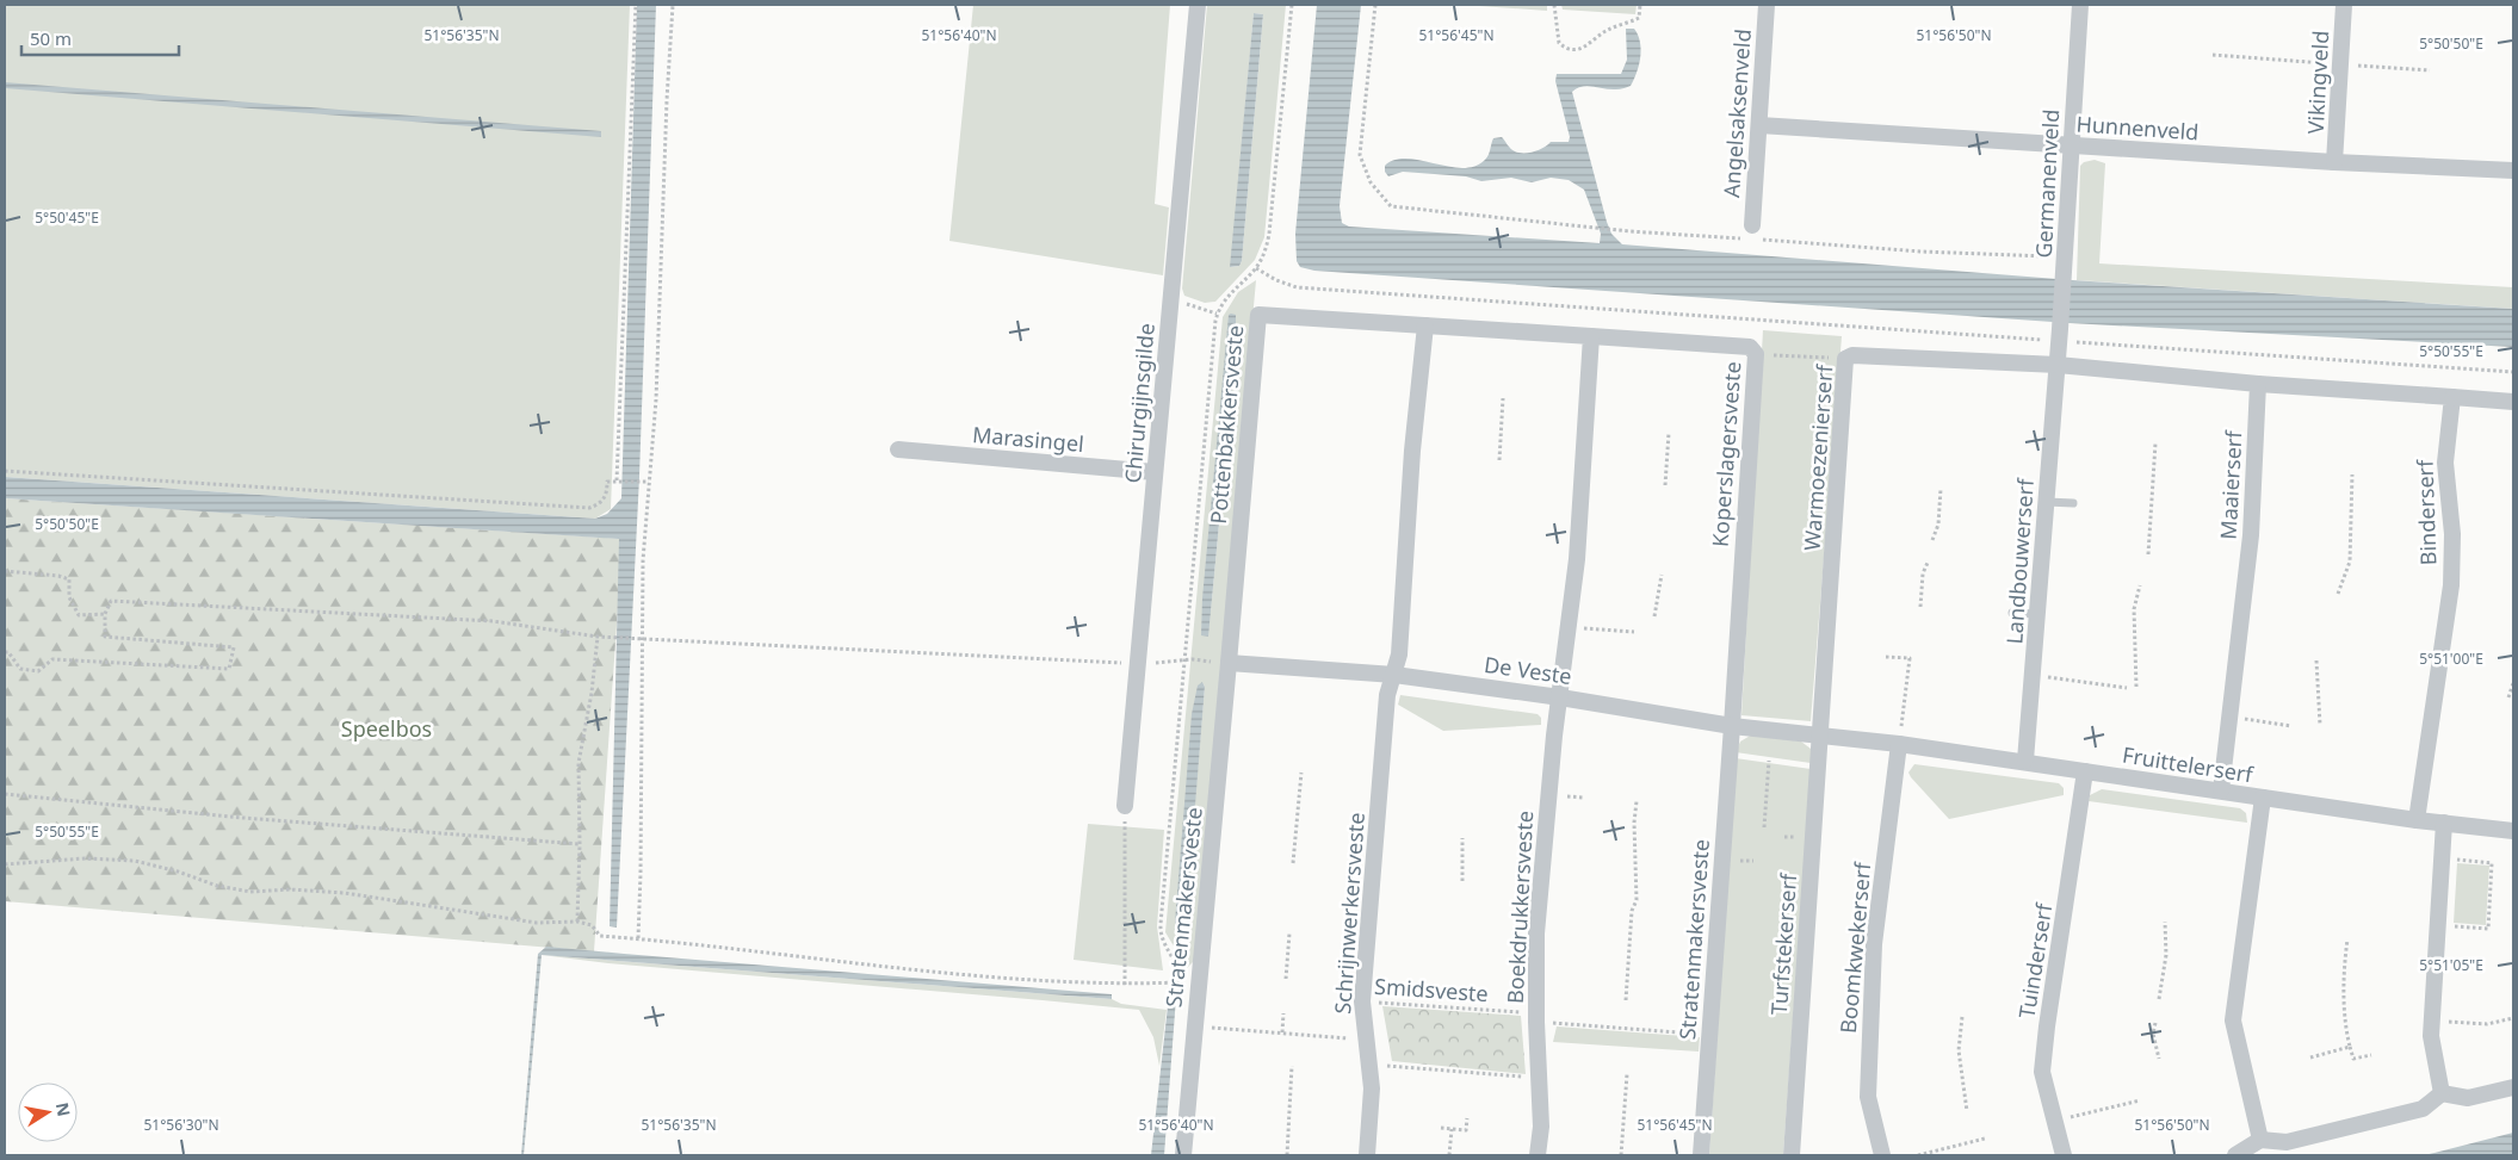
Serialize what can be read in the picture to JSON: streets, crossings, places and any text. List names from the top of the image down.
{
  "streets": {
    "street": [
      "Vikingveld",
      "Angelsaksenveld",
      "Hunnenveld",
      "Germanenveld",
      "Chirurgijnsgilde",
      "Pottenbakkersveste",
      "Marasingel",
      "Koperslagersveste",
      "Warmoezenierserf",
      "Maaierserf",
      "Binderserf",
      "Landbouwerserf",
      "De Veste",
      "Fruittelerserf",
      "Stratenmakersveste",
      "Boekdrukkersveste",
      "Schrijnwerkersveste",
      "Turfstekerserf",
      "Boomkwekerserf",
      "Tuinderserf"
    ],
    "path": ["Smidsveste"]
  },
  "crossings": [
    ["Vikingveld", "Hunnenveld"],
    ["Angelsaksenveld", "Hunnenveld"],
    ["Hunnenveld", "Germanenveld"],
    ["Germanenveld", "Warmoezenierserf"],
    ["Germanenveld", "Landbouwerserf"],
    ["Chirurgijnsgilde", "Marasingel"],
    ["Pottenbakkersveste", "Koperslagersveste"],
    ["Pottenbakkersveste", "De Veste"],
    ["Pottenbakkersveste", "Stratenmakersveste"],
    ["Koperslagersveste", "De Veste"],
    ["Koperslagersveste", "Stratenmakersveste"],
    ["Koperslagersveste", "Boekdrukkersveste"],
    ["Warmoezenierserf", "Landbouwerserf"],
    ["Warmoezenierserf", "De Veste"],
    ["Warmoezenierserf", "Fruittelerserf"],
    ["Warmoezenierserf", "Turfstekerserf"],
    ["Maaierserf", "Fruittelerserf"],
    ["Binderserf", "Fruittelerserf"],
    ["Landbouwerserf", "Fruittelerserf"],
    ["De Veste", "Fruittelerserf"],
    ["De Veste", "Stratenmakersveste"],
    ["De Veste", "Boekdrukkersveste"],
    ["De Veste", "Schrijnwerkersveste"],
    ["De Veste", "Turfstekerserf"],
    ["Fruittelerserf", "Turfstekerserf"],
    ["Fruittelerserf", "Boomkwekerserf"],
    ["Fruittelerserf", "Tuinderserf"],
    ["Stratenmakersveste", "Smidsveste"],
    ["Boekdrukkersveste", "Smidsveste"],
    ["Schrijnwerkersveste", "Smidsveste"]
  ],
  "parks": ["Speelbos"],
  "scale_bar": "50 m",
  "north": "right",
  "coordinates": [
    "51°56'35\"N",
    "51°56'40\"N",
    "51°56'45\"N",
    "51°56'50\"N",
    "5°50'50\"E",
    "5°50'45\"E",
    "5°50'55\"E",
    "5°51'00\"E",
    "5°51'05\"E",
    "51°56'30\"N"
  ]
}
